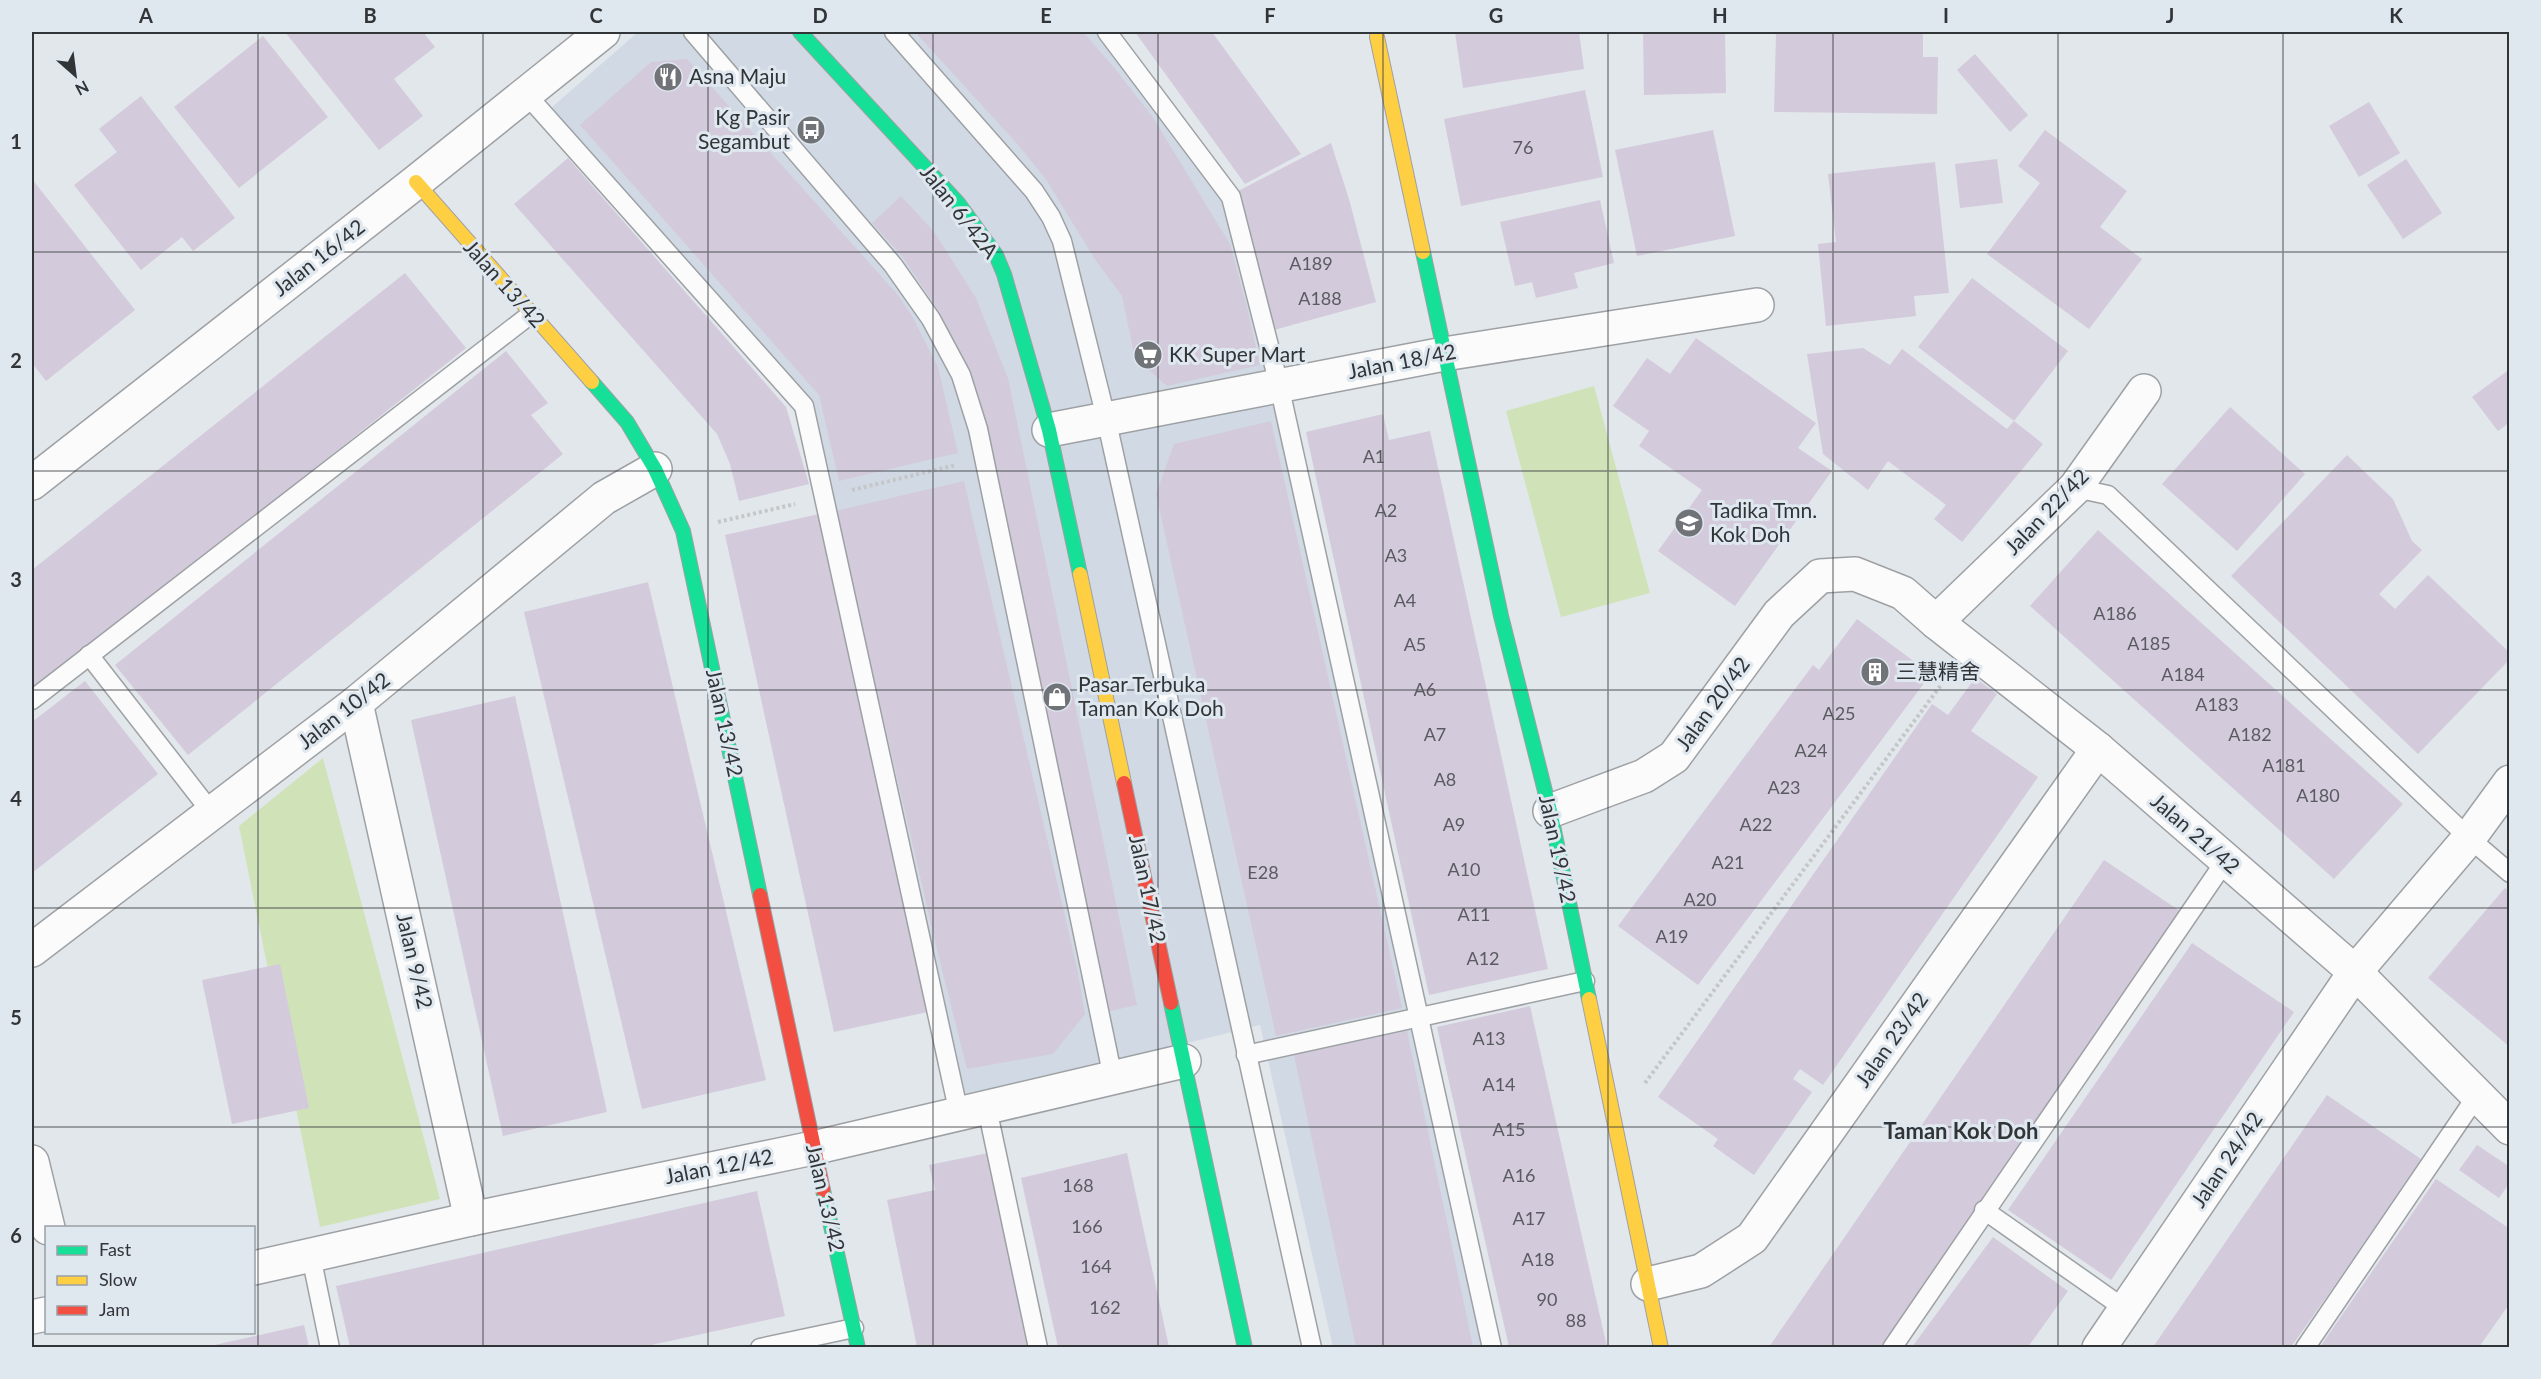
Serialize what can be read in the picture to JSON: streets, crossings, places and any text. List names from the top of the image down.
{
  "streets": {
    "street": [
      "Jalan 6/42A",
      "Jalan 16/42",
      "Jalan 13/42",
      "Jalan 18/42",
      "Jalan 22/42",
      "Jalan 20/42",
      "Jalan 10/42",
      "Jalan 21/42",
      "Jalan 19/42",
      "Jalan 17/42",
      "Jalan 9/42",
      "Jalan 23/42",
      "Jalan 24/42",
      "Jalan 12/42"
    ]
  },
  "crossings": [
    ["Jalan 6/42A", "Jalan 18/42"],
    ["Jalan 6/42A", "Jalan 17/42"],
    ["Jalan 16/42", "Jalan 13/42"],
    ["Jalan 13/42", "Jalan 10/42"],
    ["Jalan 13/42", "Jalan 12/42"],
    ["Jalan 18/42", "Jalan 19/42"],
    ["Jalan 18/42", "Jalan 17/42"],
    ["Jalan 22/42", "Jalan 21/42"],
    ["Jalan 20/42", "Jalan 21/42"],
    ["Jalan 20/42", "Jalan 19/42"],
    ["Jalan 10/42", "Jalan 9/42"],
    ["Jalan 21/42", "Jalan 23/42"],
    ["Jalan 21/42", "Jalan 24/42"],
    ["Jalan 19/42", "Jalan 23/42"],
    ["Jalan 17/42", "Jalan 12/42"],
    ["Jalan 9/42", "Jalan 12/42"]
  ],
  "districts": ["Taman Kok Doh"],
  "places": {
    "restaurant": ["Asna Maju"],
    "bus stop": ["Kg Pasir Segambut"],
    "supermarket": ["KK Super Mart"],
    "school or university": ["Tadika Tmn. Kok Doh"],
    "building": ["三慧精舍"],
    "shop": ["Pasar Terbuka Taman Kok Doh"]
  },
  "house_numbers": [
    "76",
    "A189",
    "A188",
    "A1",
    "A2",
    "A3",
    "A4",
    "A186",
    "A185",
    "A5",
    "A184",
    "A6",
    "A183",
    "A25",
    "A7",
    "A182",
    "A24",
    "A181",
    "A8",
    "A23",
    "A180",
    "A9",
    "A22",
    "A21",
    "A10",
    "E28",
    "A20",
    "A11",
    "A19",
    "A12",
    "A13",
    "A14",
    "A15",
    "A16",
    "168",
    "A17",
    "166",
    "A18",
    "164",
    "90",
    "162",
    "88"
  ],
  "legend": ["Fast", "Slow", "Jam"],
  "north": "bottom right",
  "grid": {
    "columns": [
      "A",
      "B",
      "C",
      "D",
      "E",
      "F",
      "G",
      "H",
      "I",
      "J",
      "K"
    ],
    "rows": [
      "1",
      "2",
      "3",
      "4",
      "5",
      "6"
    ]
  }
}
